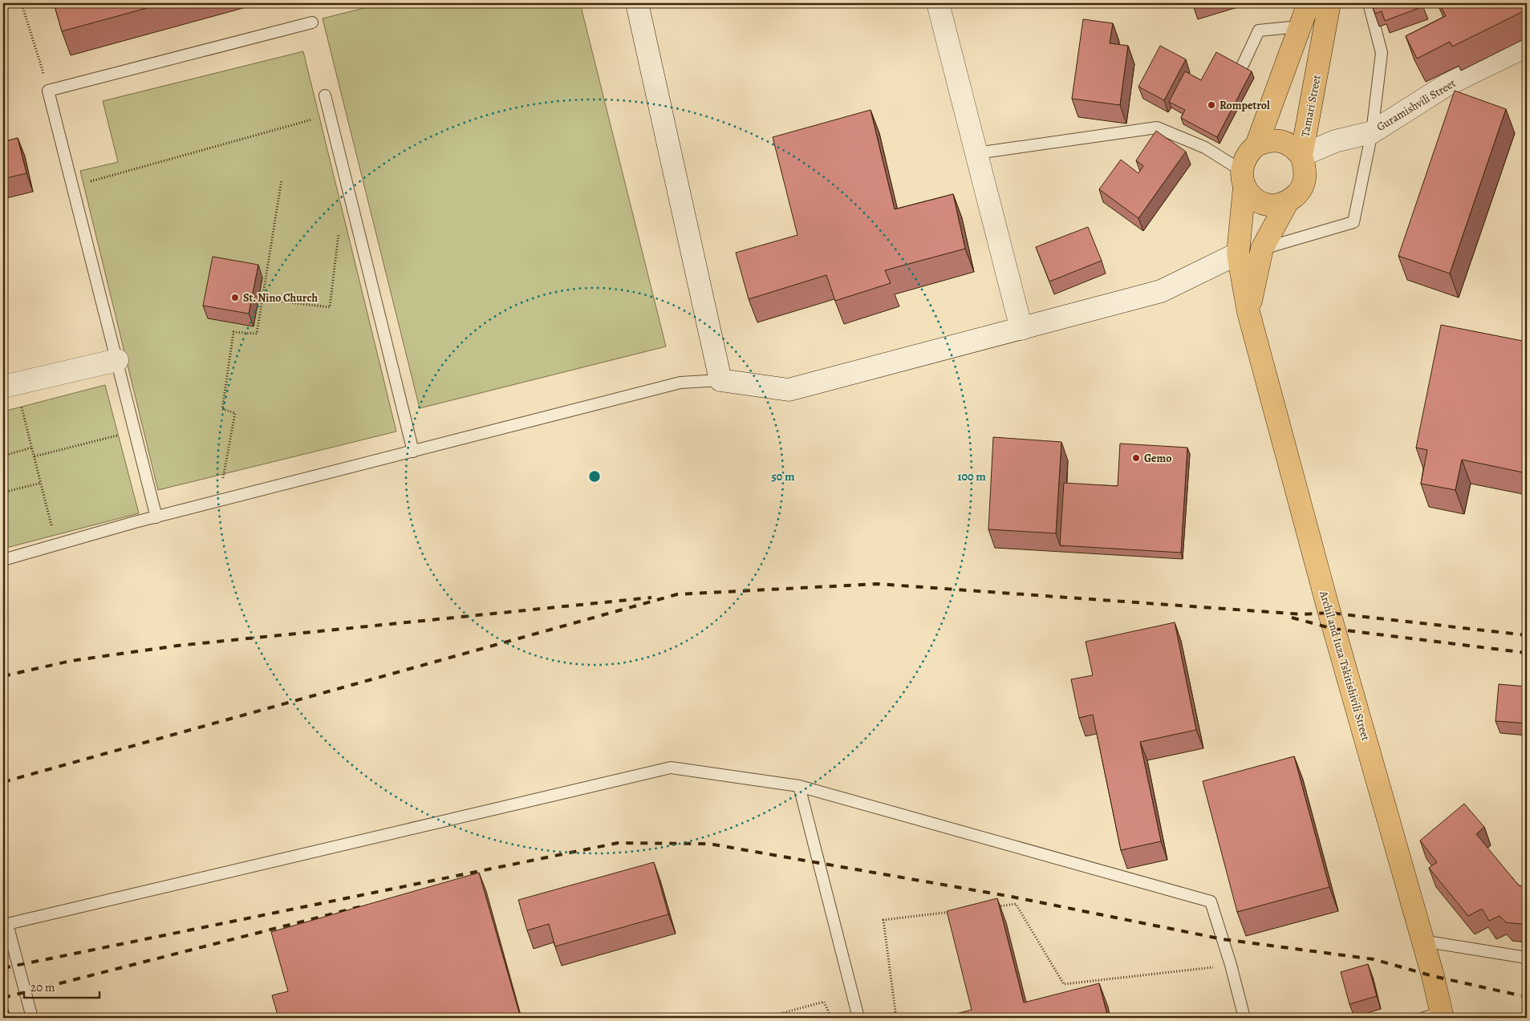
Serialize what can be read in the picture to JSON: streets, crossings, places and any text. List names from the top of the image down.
{
  "streets": {
    "main road": ["Tamari Street", "Archil and Iuza Tskitishivili Street"],
    "street": ["Guramishvili Street"]
  },
  "crossings": [
    ["Guramishvili Street", "Tamari Street"],
    ["Guramishvili Street", "Archil and Iuza Tskitishivili Street"],
    ["Tamari Street", "Archil and Iuza Tskitishivili Street"]
  ],
  "places": ["Rompetrol", "St. Nino Church", "Gemo"],
  "scale_bar": "20 m",
  "rings": ["50 m", "100 m"]
}
